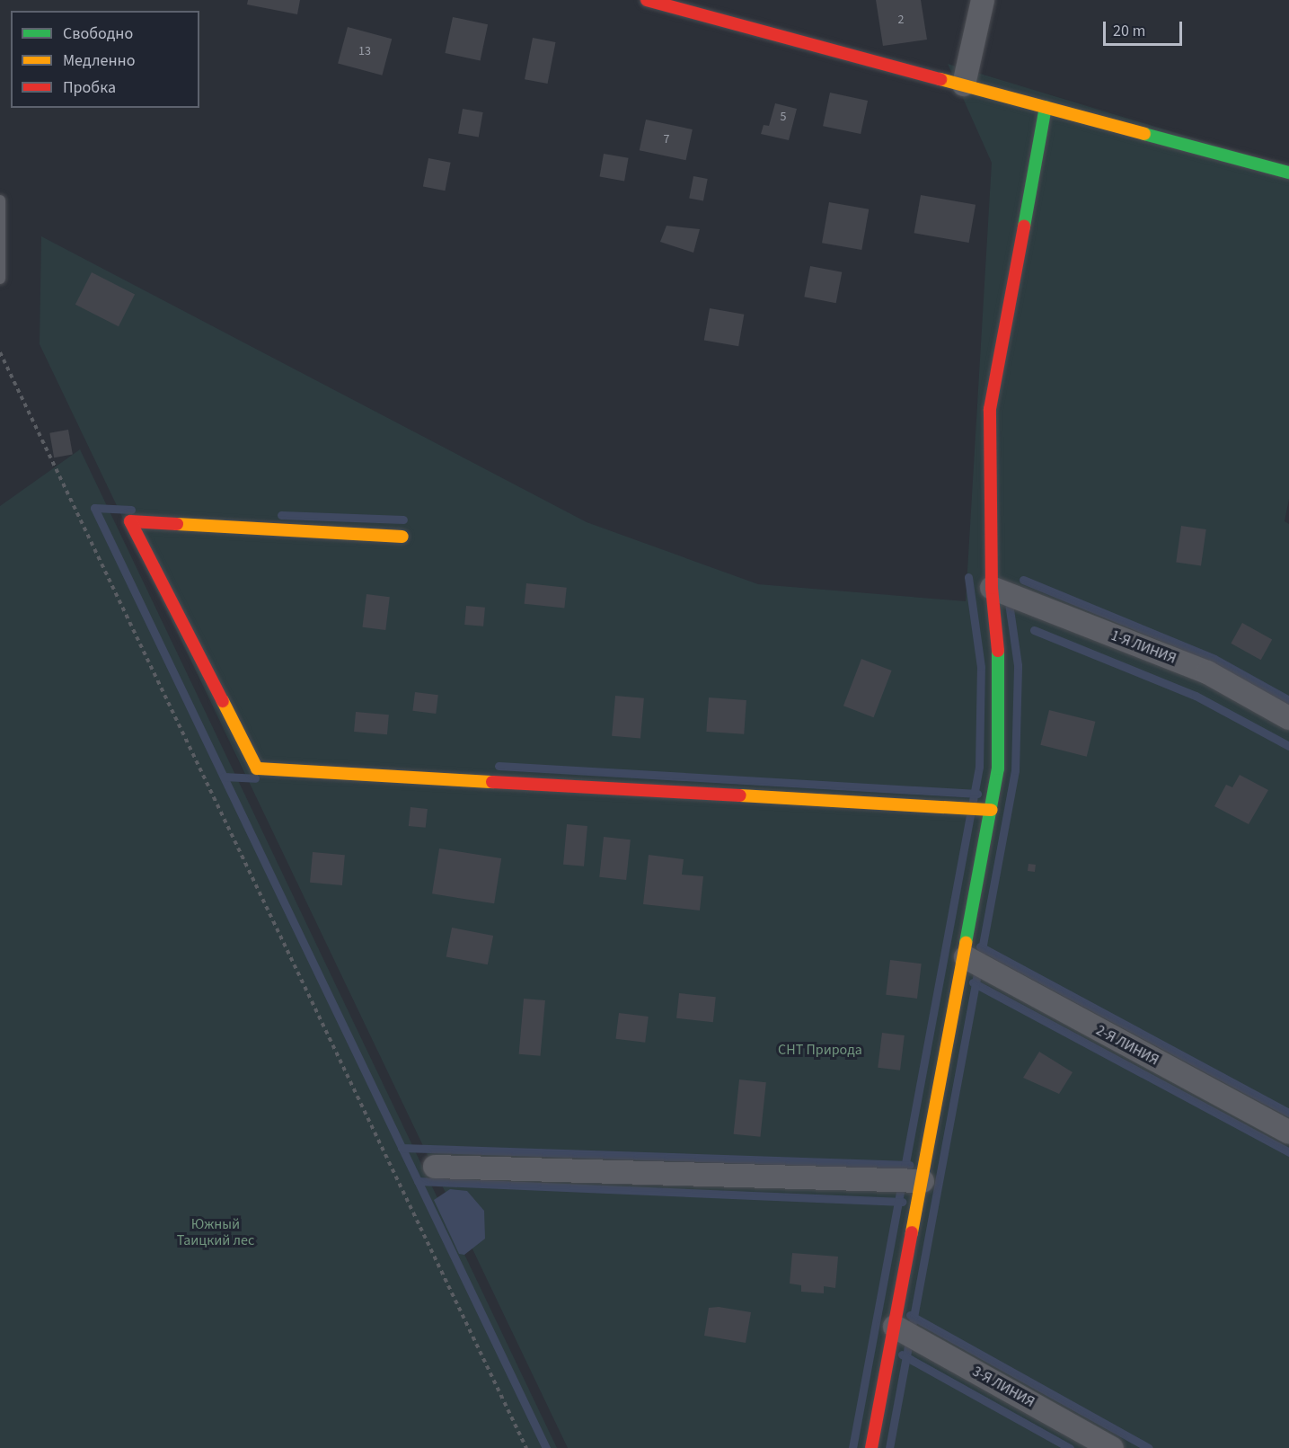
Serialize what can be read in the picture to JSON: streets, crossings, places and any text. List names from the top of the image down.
{
  "streets": {
    "street": ["1-Я ЛИНИЯ", "2-Я ЛИНИЯ", "3-Я ЛИНИЯ"]
  },
  "parks": ["СНТ Природа", "Южный Таицкий лес"],
  "house_numbers": [
    "2",
    "13",
    "5",
    "7"
  ],
  "legend": ["Свободно", "Медленно", "Пробка"],
  "scale_bar": "20 m"
}
